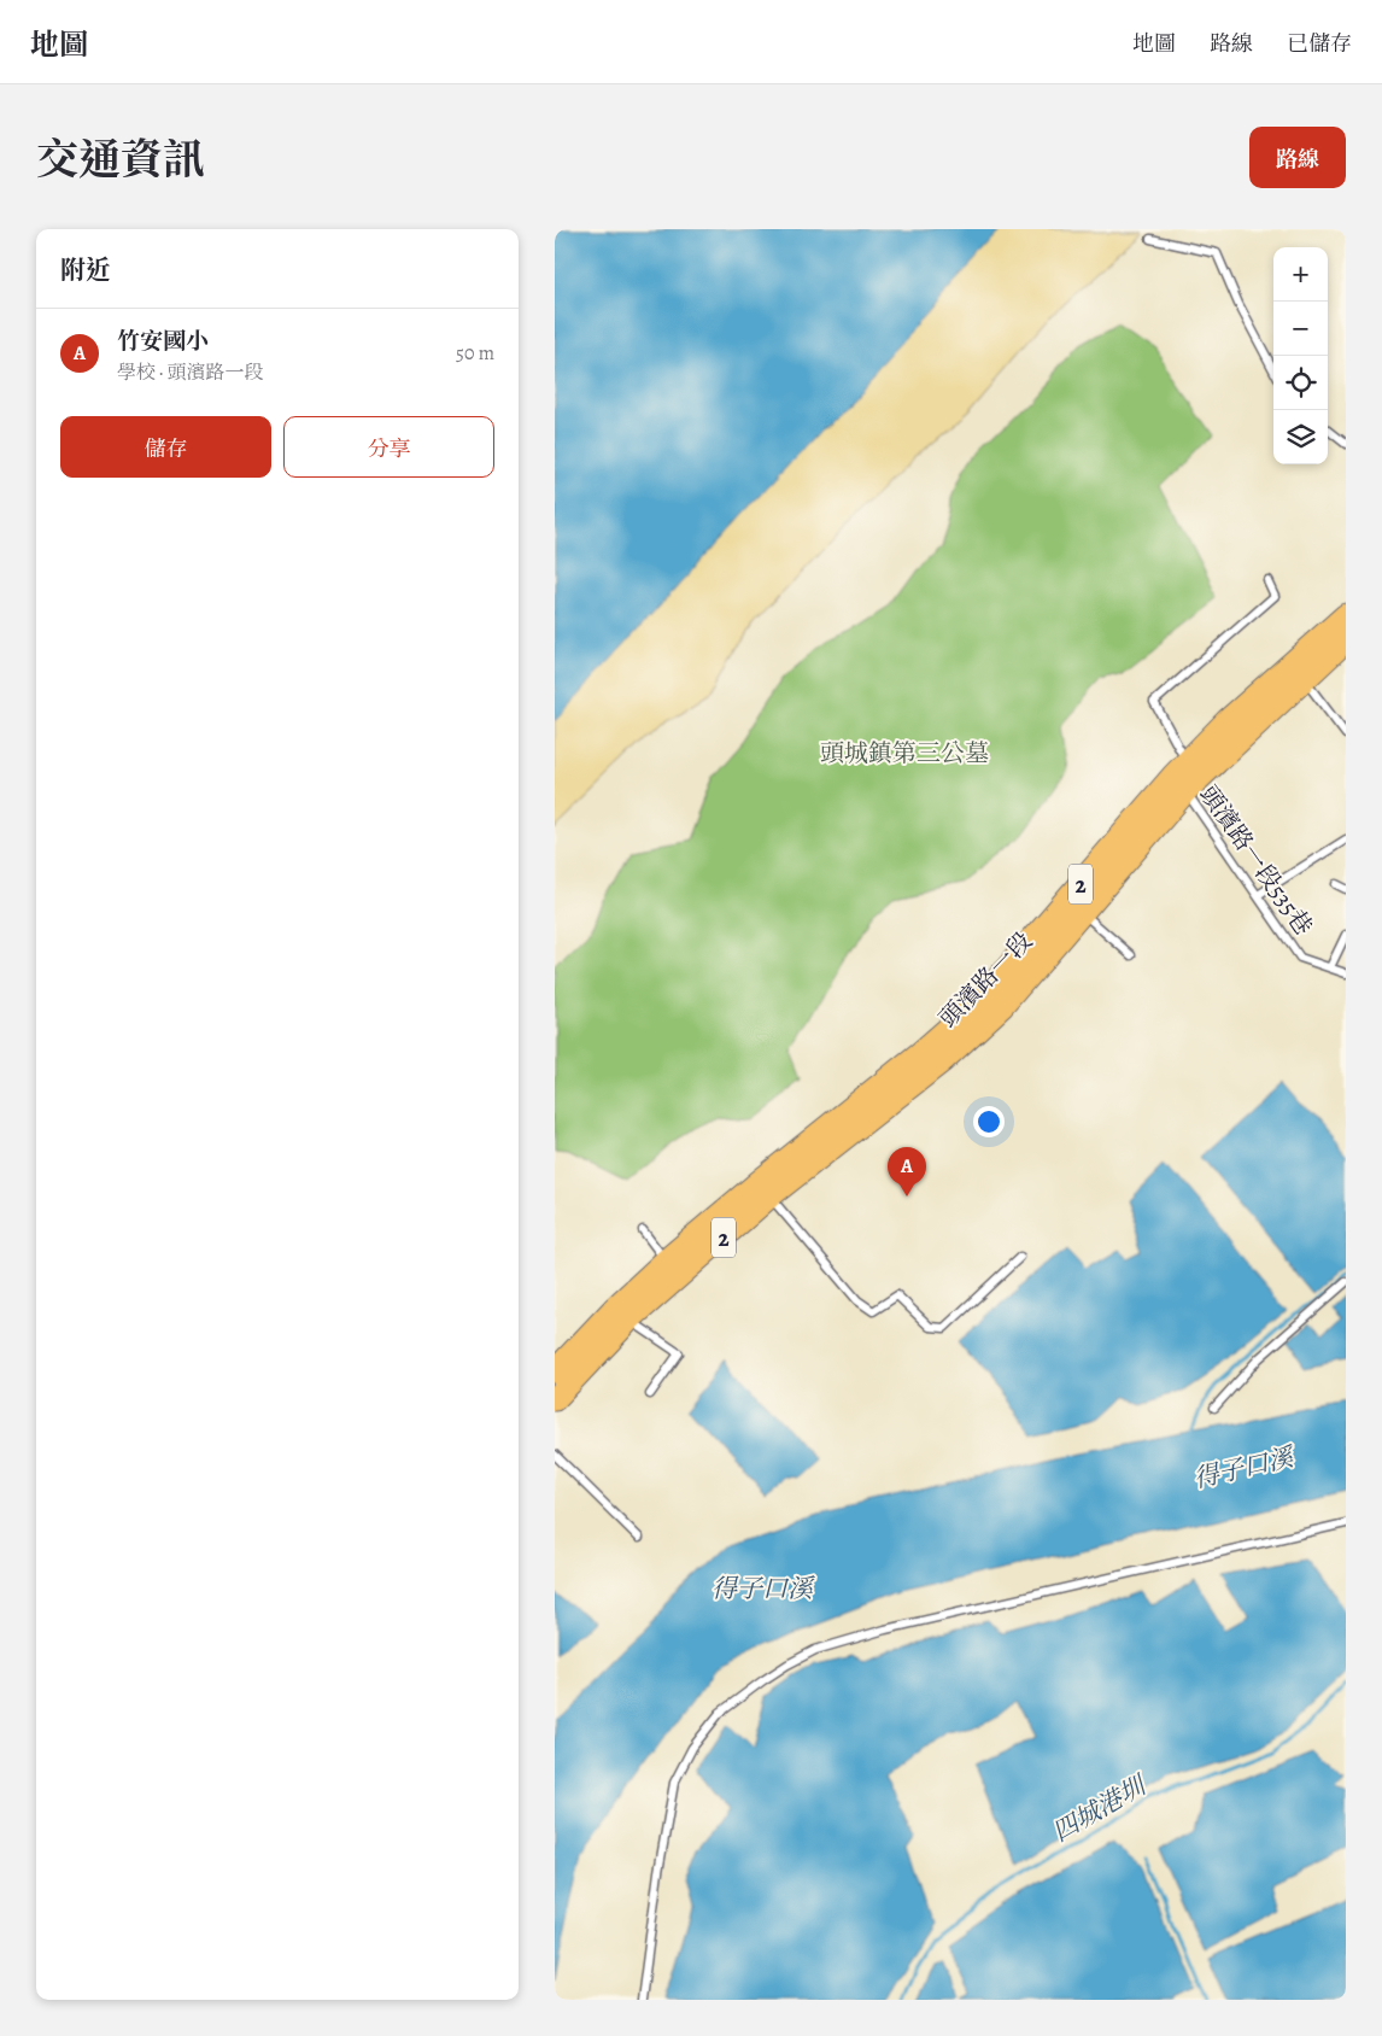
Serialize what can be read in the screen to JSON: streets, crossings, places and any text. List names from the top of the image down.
{
  "streets": {
    "main road": ["2", "頭濱路一段"],
    "lane": ["頭濱路一段535巷"]
  },
  "crossings": [
    ["頭濱路一段535巷", "頭濱路一段"],
    ["2", "頭濱路一段"]
  ],
  "water": ["得子口溪", "四城港圳"],
  "parks": ["頭城鎮第三公墓"],
  "page": {
    "header": "地圖",
    "nav": ["地圖", "路線", "已儲存"],
    "title": "交通資訊",
    "buttons": [
      "路線",
      ["儲存", "分享"]
    ],
    "heading": "附近",
    "map_buttons": ["+", "−"],
    "list": [
      {
        "mark": "A",
        "name": "竹安國小",
        "note": "學校 · 頭濱路一段",
        "value": "50 m"
      }
    ],
    "pins": "A"
  }
}
